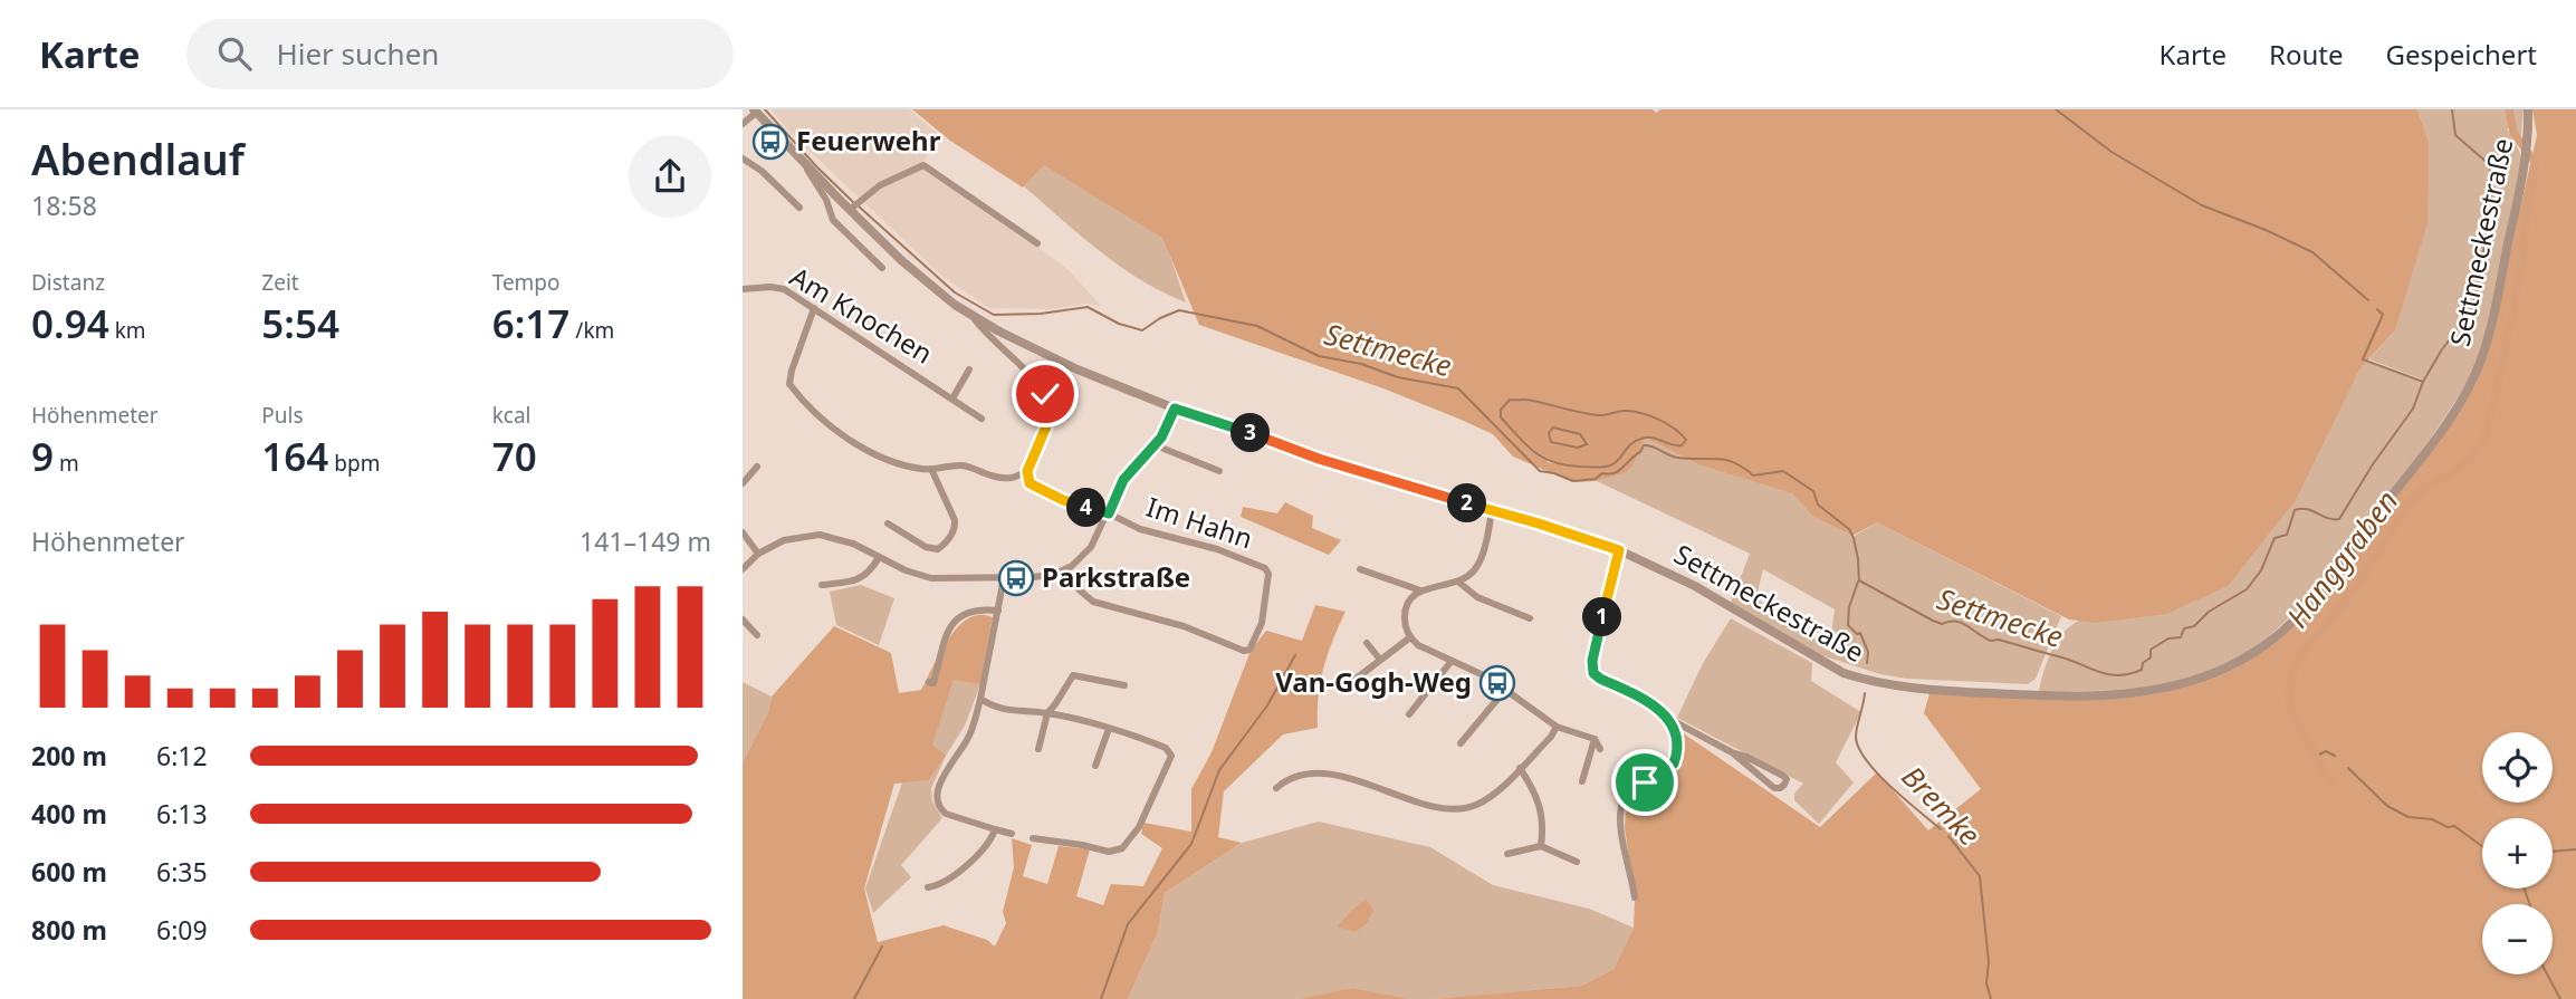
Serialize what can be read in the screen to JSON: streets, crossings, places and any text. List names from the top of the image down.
{
  "streets": {
    "street": ["Settmeckestraße", "Am Knochen", "Im Hahn"]
  },
  "water": ["Settmecke", "Hanggraben", "Bremke"],
  "places": {
    "bus stop": ["Feuerwehr", "Parkstraße", "Van-Gogh-Weg"]
  },
  "page": {
    "header": "Karte",
    "search": "Hier suchen",
    "nav": ["Karte", "Route", "Gespeichert"],
    "heading": ["Abendlauf", "18:58"],
    "stats": [
      ["Distanz", "0.94 km"],
      ["Zeit", "5:54"],
      ["Tempo", "6:17 /km"],
      ["Höhenmeter", "9 m"],
      ["Puls", "164 bpm"],
      ["kcal", "70"]
    ],
    "pins": [
      "3",
      "2",
      "4",
      "1"
    ],
    "chart": ["Höhenmeter", "141–149 m"],
    "list": [
      {
        "name": "200 m",
        "note": "6:12"
      },
      {
        "name": "400 m",
        "note": "6:13"
      },
      {
        "name": "600 m",
        "note": "6:35"
      },
      {
        "name": "800 m",
        "note": "6:09"
      }
    ],
    "map_buttons": ["+", "−"]
  }
}
